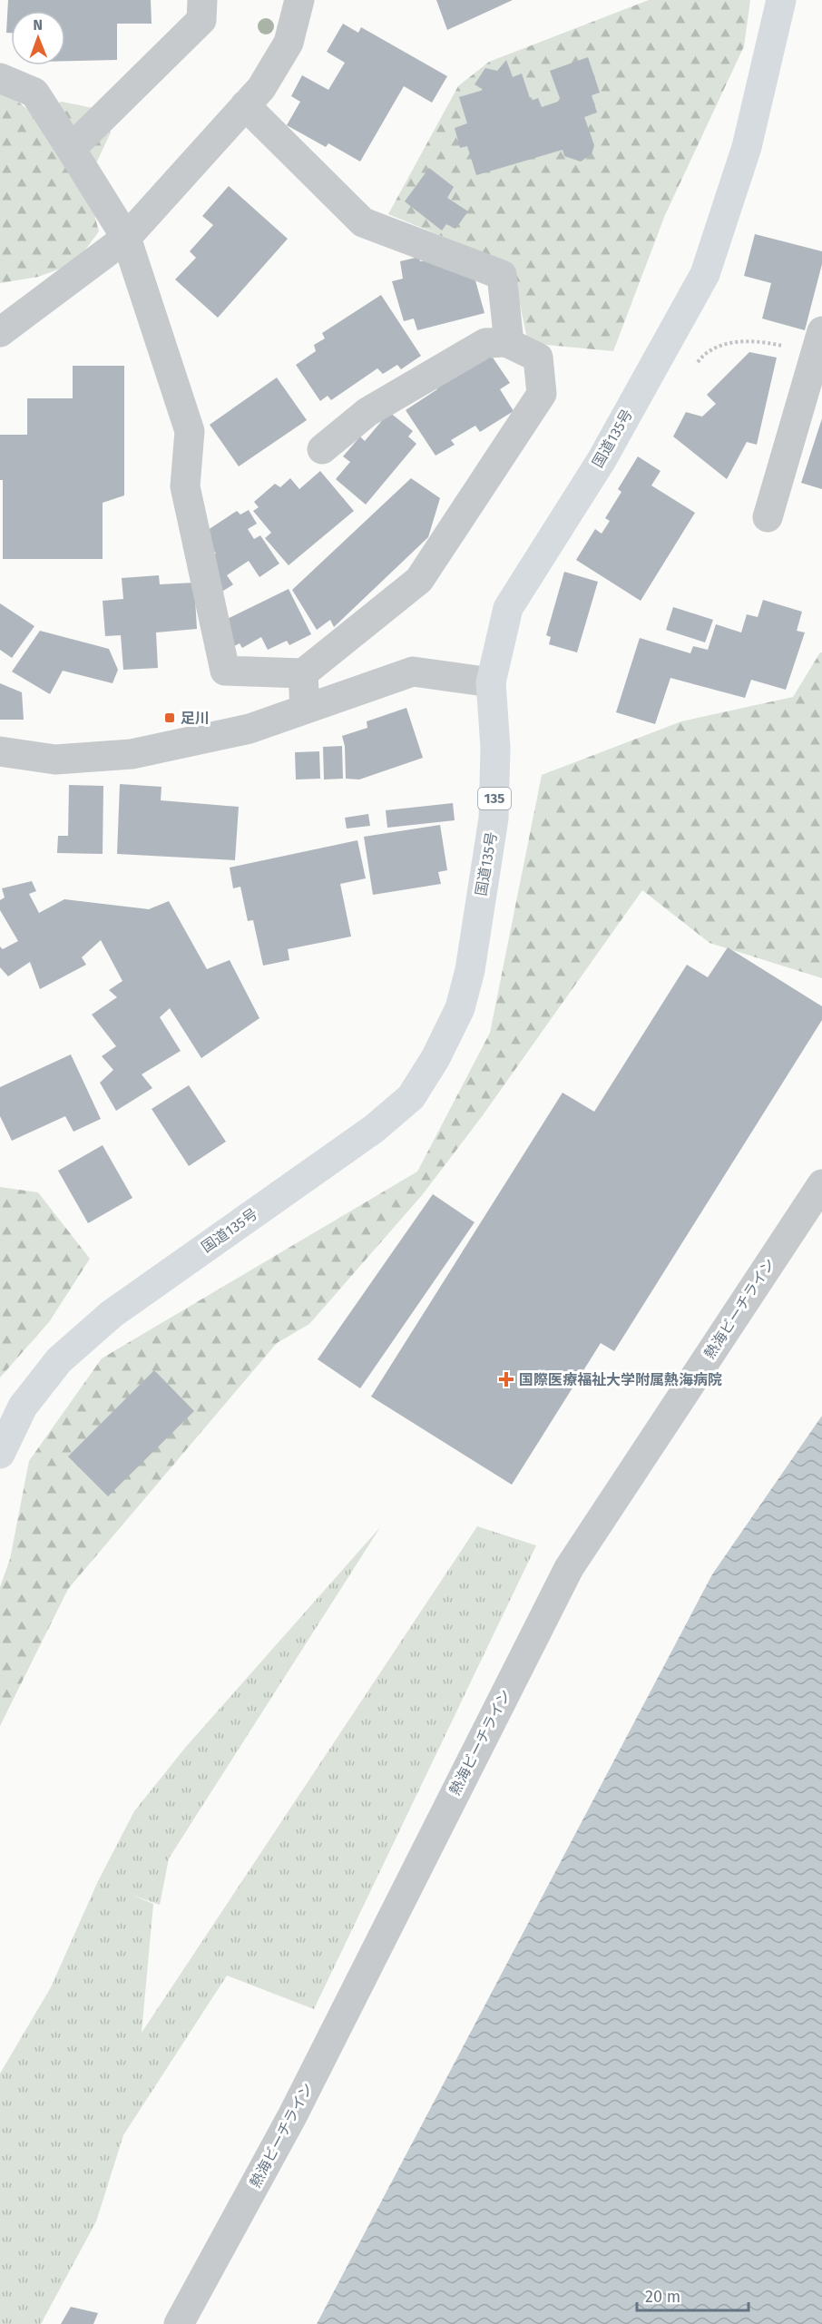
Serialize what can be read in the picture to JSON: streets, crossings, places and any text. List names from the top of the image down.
{
  "streets": {
    "highway": ["国道135号", "135"],
    "street": ["熱海ビーチライン"]
  },
  "places": {
    "transit": ["足川"],
    "health": ["国際医療福祉大学附属熱海病院"]
  },
  "scale_bar": "20 m",
  "north": "top"
}
